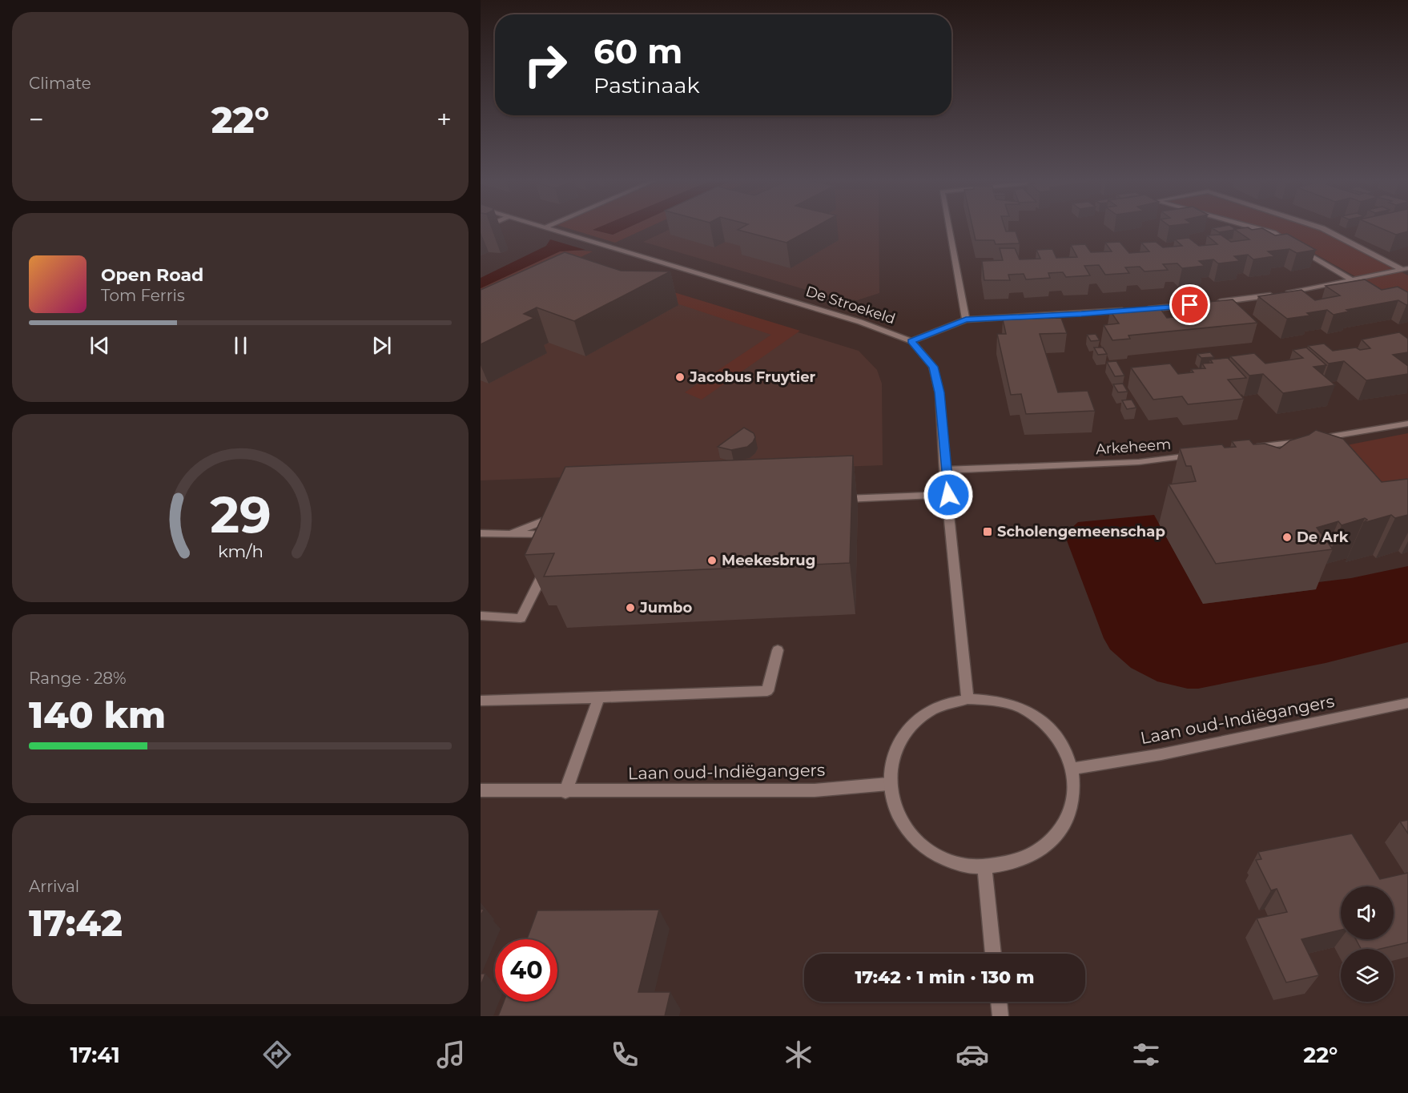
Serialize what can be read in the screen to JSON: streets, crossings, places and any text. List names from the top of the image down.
{
  "streets": {
    "street": ["De Stroekeld", "Arkeheem", "Laan oud-Indiëgangers"]
  },
  "crossings": [
    ["De Stroekeld", "Arkeheem"]
  ],
  "places": {
    "other": [
      "Jacobus Fruytier",
      "De Ark",
      "Meekesbrug",
      "Jumbo"
    ],
    "transit": ["Scholengemeenschap"]
  },
  "page": {
    "tile": [
      "Climate",
      ["Range · 28%", "140 km"],
      ["Arrival", "17:42"]
    ],
    "turn": ["60 m", "Pastinaak"],
    "heat": ["−", "22°", "+"],
    "song": ["Open Road", "Tom Ferris"],
    "limit": "40",
    "trip": "17:42 · 1 min · 130 m",
    "tabs": ["17:41", "22°"],
    "gauge": ["29", "km/h"]
  }
}
